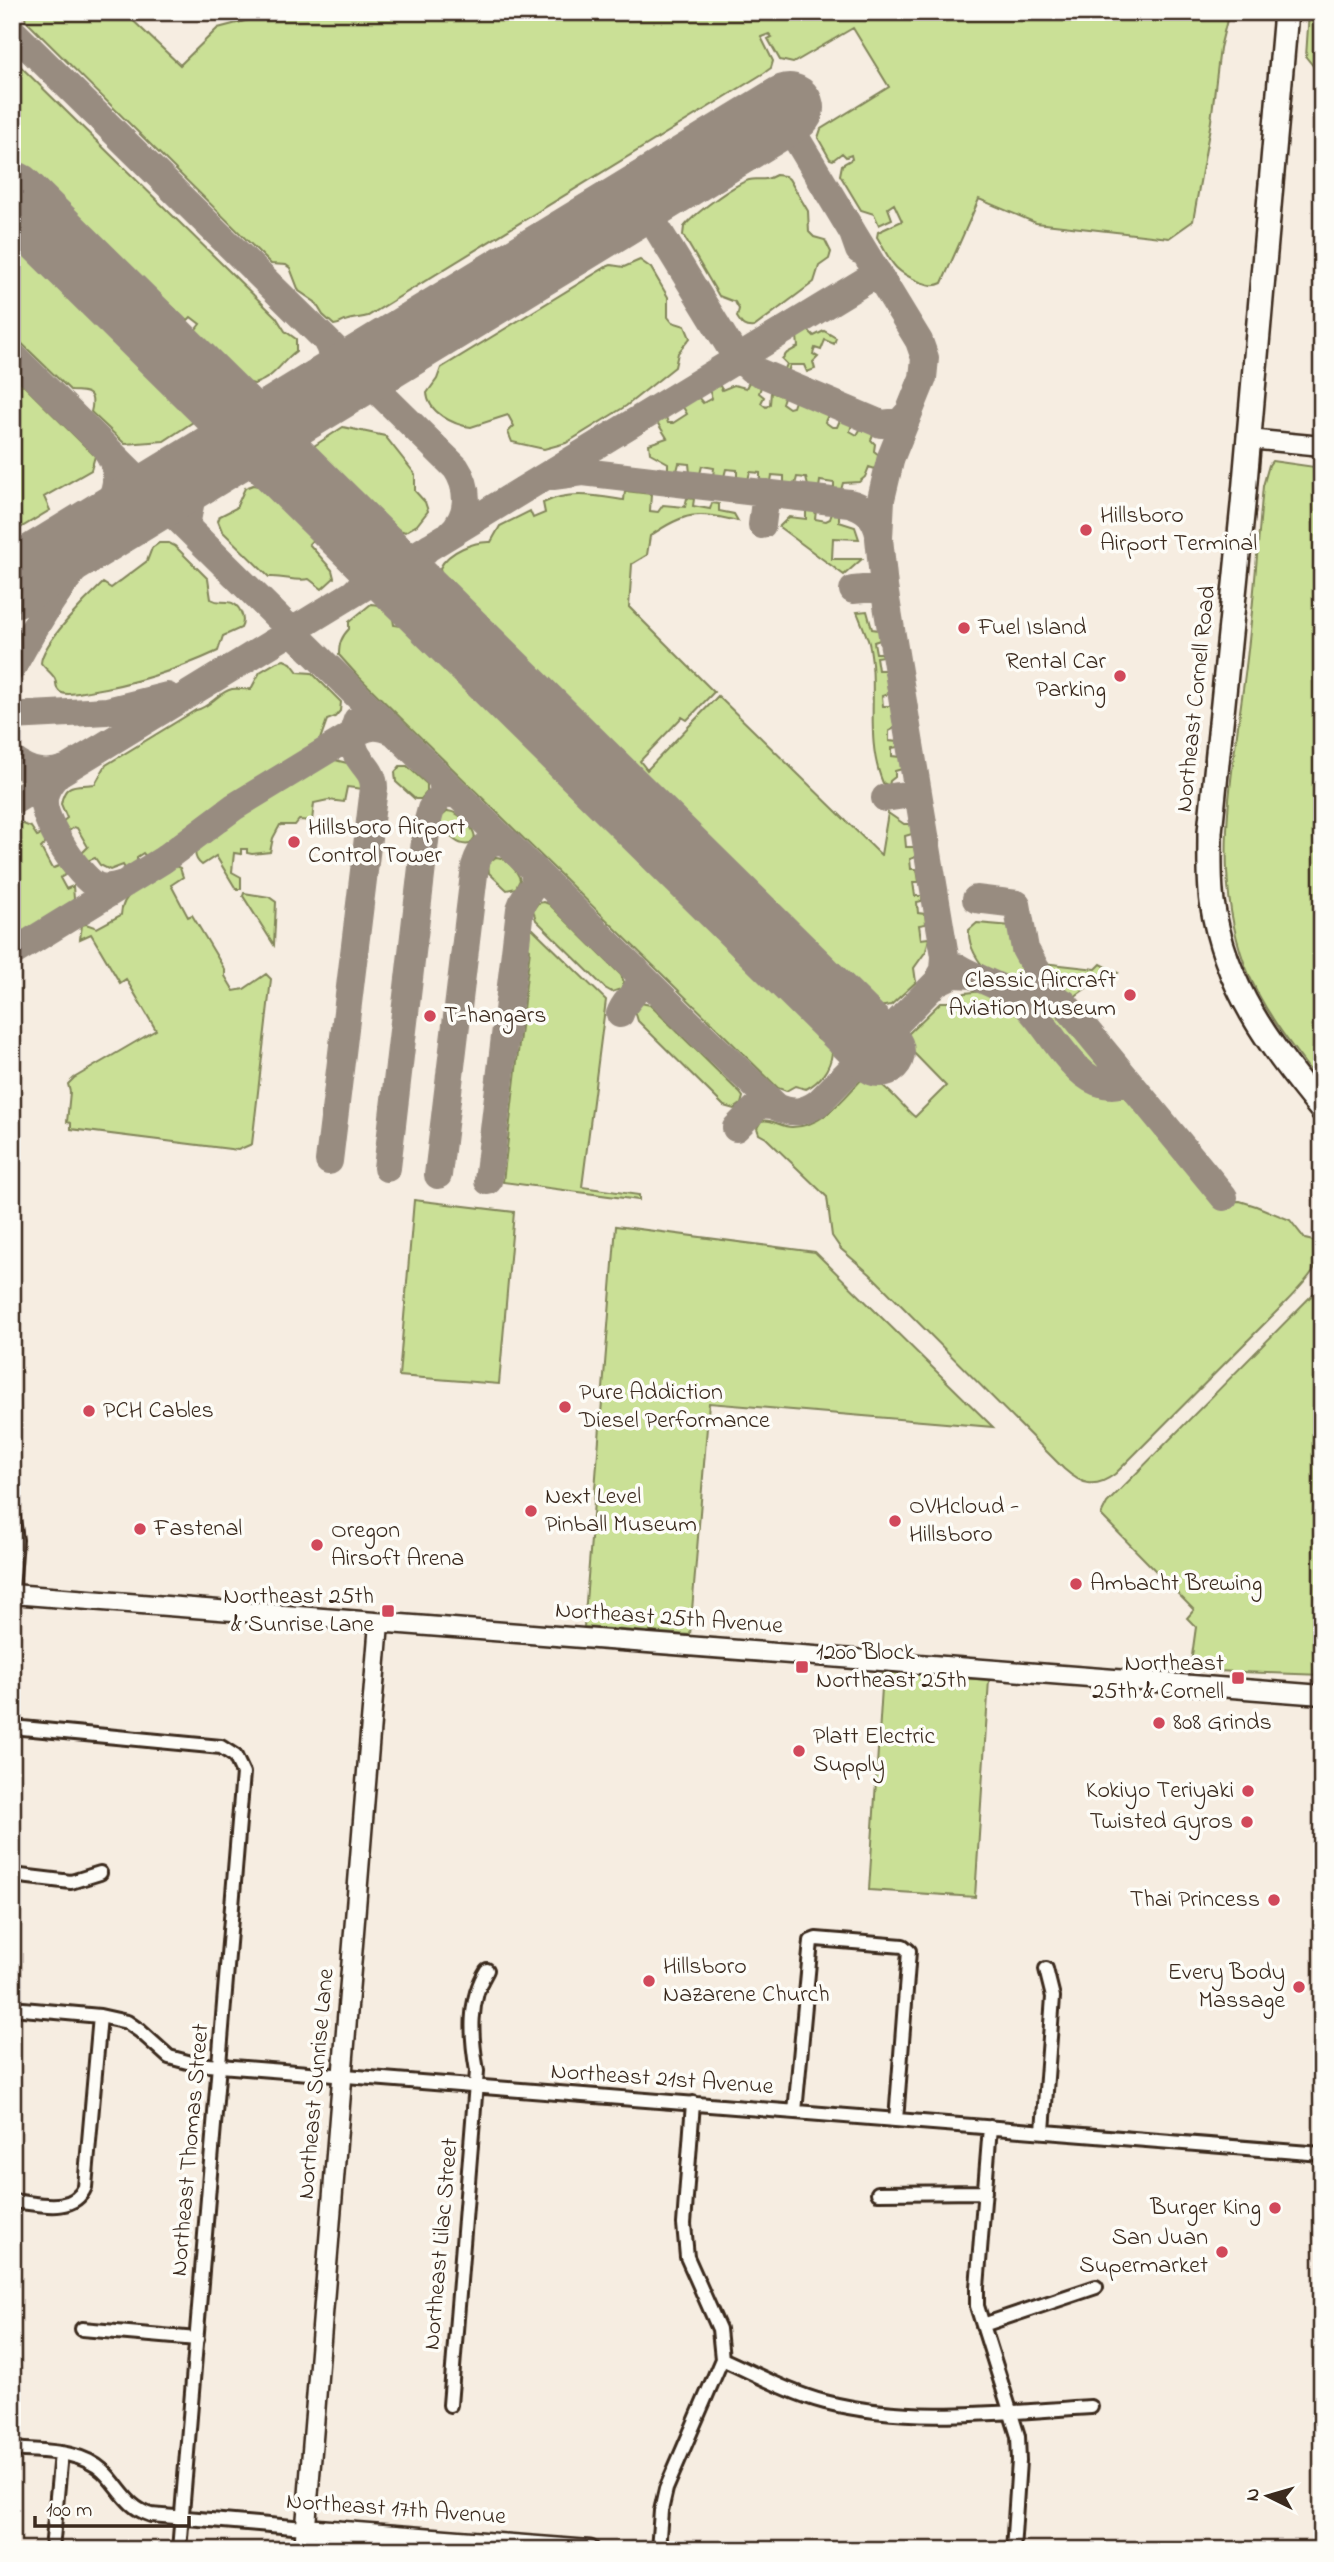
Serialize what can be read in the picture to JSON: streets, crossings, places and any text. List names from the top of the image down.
{
  "streets": {
    "highway": ["Northeast Cornell Road"],
    "main road": ["Northeast 25th Avenue", "Northeast Sunrise Lane", "Northeast 17th Avenue"],
    "street": ["Northeast 21st Avenue", "Northeast Thomas Street", "Northeast Lilac Street"]
  },
  "crossings": [
    ["Northeast 25th Avenue", "Northeast Sunrise Lane"],
    ["Northeast 21st Avenue", "Northeast Sunrise Lane"],
    ["Northeast 21st Avenue", "Northeast Thomas Street"],
    ["Northeast 21st Avenue", "Northeast Lilac Street"],
    ["Northeast Sunrise Lane", "Northeast 17th Avenue"],
    ["Northeast Thomas Street", "Northeast 17th Avenue"]
  ],
  "places": {
    "other": [
      "Hillsboro Airport Terminal",
      "Fuel Island",
      "Rental Car Parking",
      "Hillsboro Airport Control Tower",
      "Classic Aircraft Aviation Museum",
      "T-hangars",
      "Pure Addiction Diesel Performance",
      "PCH Cables",
      "Next Level Pinball Museum",
      "OVHcloud - Hillsboro",
      "Fastenal",
      "Oregon Airsoft Arena",
      "Ambacht Brewing",
      "808 Grinds",
      "Platt Electric Supply",
      "Kokiyo Teriyaki",
      "Twisted Gyros",
      "Thai Princess",
      "Hillsboro Nazarene Church",
      "Every Body Massage",
      "Burger King",
      "San Juan Supermarket"
    ],
    "transit": ["Northeast 25th & Sunrise Lane", "1200 Block Northeast 25th", "Northeast 25th & Cornell"]
  },
  "scale_bar": "100 m",
  "north": "left"
}
